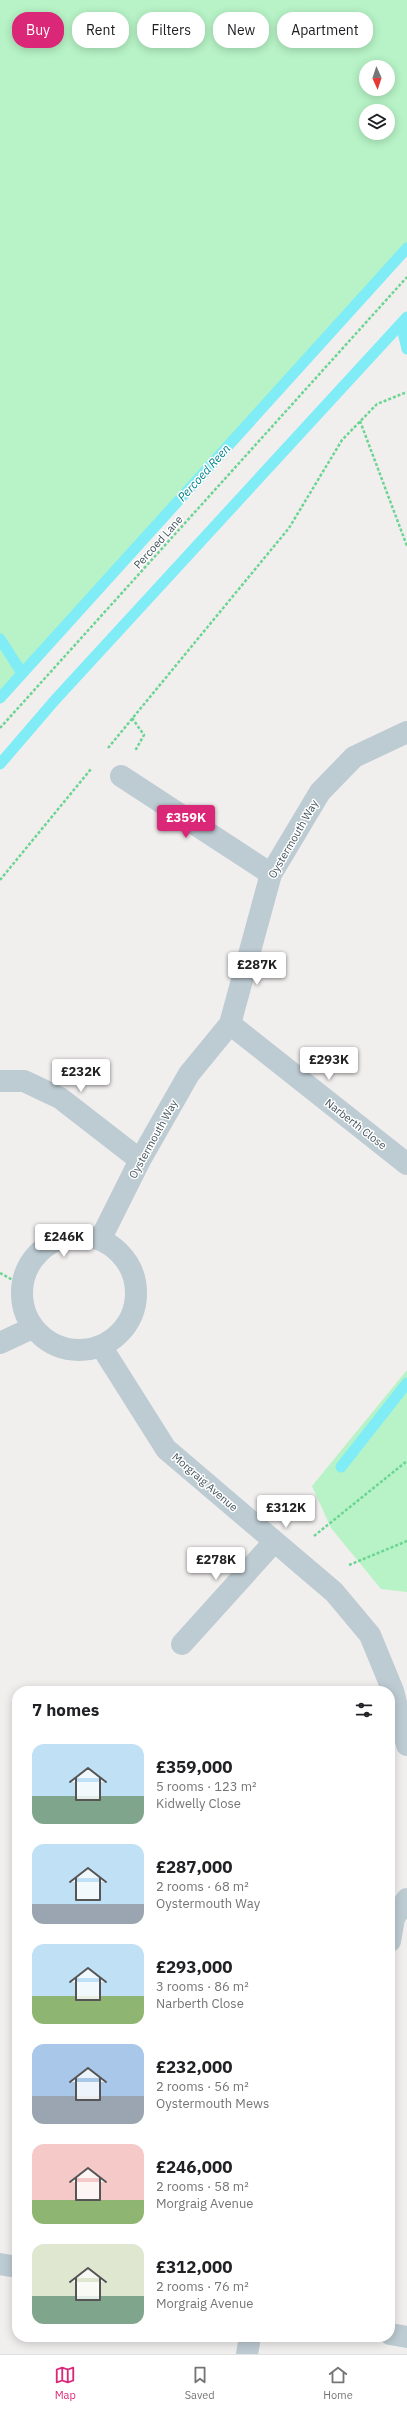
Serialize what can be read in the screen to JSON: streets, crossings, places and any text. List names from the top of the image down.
{
  "streets": {
    "street": ["Oystermouth Way", "Narberth Close", "Morgraig Avenue"],
    "path": ["Percoed Lane"]
  },
  "crossings": [
    ["Oystermouth Way", "Narberth Close"],
    ["Oystermouth Way", "Morgraig Avenue"]
  ],
  "water": ["Percoed Reen"],
  "north": "bottom",
  "page": {
    "chip": [
      "Buy",
      "Rent",
      "Filters",
      "New",
      "Apartment"
    ],
    "price": [
      "£359K",
      "£287K",
      "£293K",
      "£232K",
      "£246K",
      "£312K",
      "£278K"
    ],
    "heading": "7 homes",
    "list": [
      {
        "name": "£359,000",
        "note": "5 rooms · 123 m² · Kidwelly Close"
      },
      {
        "name": "£287,000",
        "note": "2 rooms · 68 m² · Oystermouth Way"
      },
      {
        "name": "£293,000",
        "note": "3 rooms · 86 m² · Narberth Close"
      },
      {
        "name": "£232,000",
        "note": "2 rooms · 56 m² · Oystermouth Mews"
      },
      {
        "name": "£246,000",
        "note": "2 rooms · 58 m² · Morgraig Avenue"
      },
      {
        "name": "£312,000",
        "note": "2 rooms · 76 m² · Morgraig Avenue"
      }
    ],
    "tabs": ["Map", "Saved", "Home"]
  }
}
